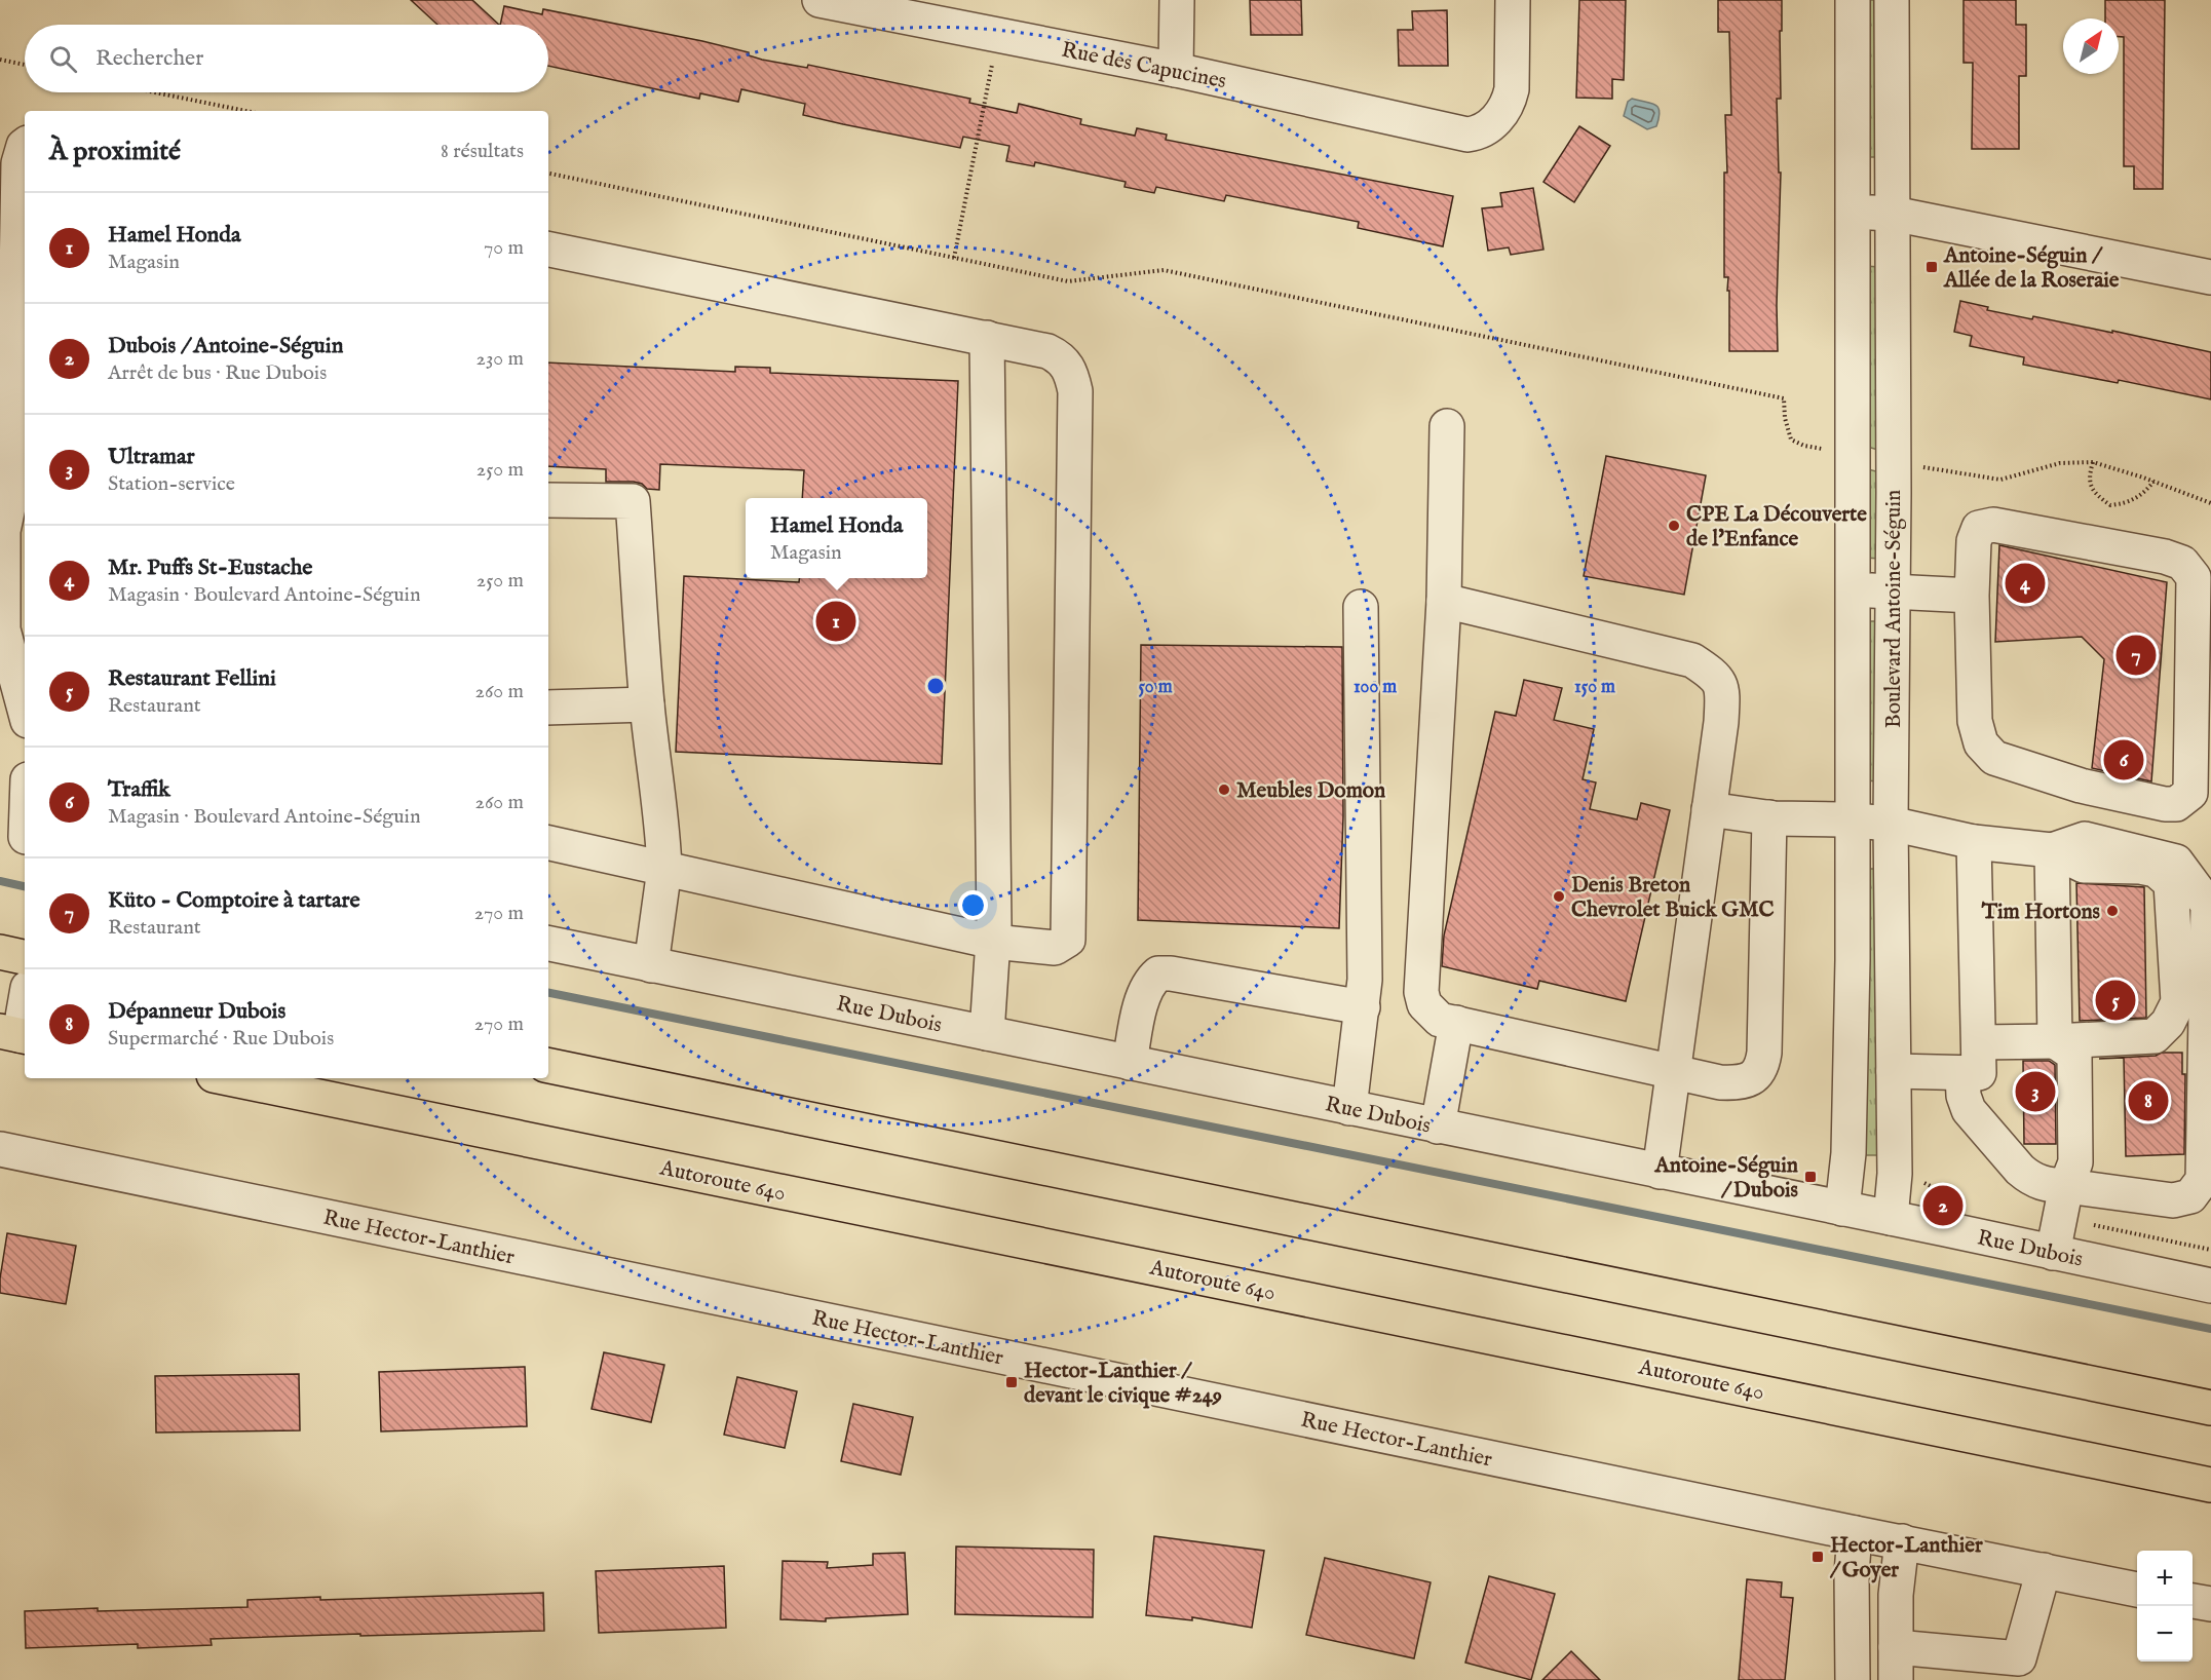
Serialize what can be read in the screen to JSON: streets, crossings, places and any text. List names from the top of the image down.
{
  "streets": {
    "highway": ["Autoroute 640"],
    "street": [
      "Rue des Capucines",
      "Boulevard Antoine-Séguin",
      "Rue Dubois",
      "Rue Hector-Lanthier"
    ]
  },
  "crossings": [
    ["Boulevard Antoine-Séguin", "Rue Dubois"]
  ],
  "places": {
    "transit": [
      "Antoine-Séguin / Allée de la Roseraie",
      "Antoine-Séguin / Dubois",
      "Hector-Lanthier / devant le civique #249",
      "Hector-Lanthier / Goyer"
    ],
    "other": [
      "CPE La Découverte de l'Enfance",
      "Meubles Domon",
      "Denis Breton Chevrolet Buick GMC",
      "Tim Hortons"
    ]
  },
  "north": "top right",
  "page": {
    "search": "Rechercher",
    "heading": ["À proximité", "8 résultats"],
    "list": [
      {
        "mark": "1",
        "name": "Hamel Honda",
        "note": "Magasin",
        "value": "70 m"
      },
      {
        "mark": "2",
        "name": "Dubois / Antoine-Séguin",
        "note": "Arrêt de bus · Rue Dubois",
        "value": "230 m"
      },
      {
        "mark": "3",
        "name": "Ultramar",
        "note": "Station-service",
        "value": "250 m"
      },
      {
        "mark": "4",
        "name": "Mr. Puffs St-Eustache",
        "note": "Magasin · Boulevard Antoine-Séguin",
        "value": "250 m"
      },
      {
        "mark": "5",
        "name": "Restaurant Fellini",
        "note": "Restaurant",
        "value": "260 m"
      },
      {
        "mark": "6",
        "name": "Traffik",
        "note": "Magasin · Boulevard Antoine-Séguin",
        "value": "260 m"
      },
      {
        "mark": "7",
        "name": "Küto - Comptoire à tartare",
        "note": "Restaurant",
        "value": "270 m"
      },
      {
        "mark": "8",
        "name": "Dépanneur Dubois",
        "note": "Supermarché · Rue Dubois",
        "value": "270 m"
      }
    ],
    "popup": ["Hamel Honda", "Magasin"],
    "pins": [
      "4",
      "1",
      "7",
      "6",
      "5",
      "3",
      "8",
      "2"
    ],
    "map_buttons": ["+", "−"]
  },
  "rings": ["50 m", "100 m", "150 m"]
}
